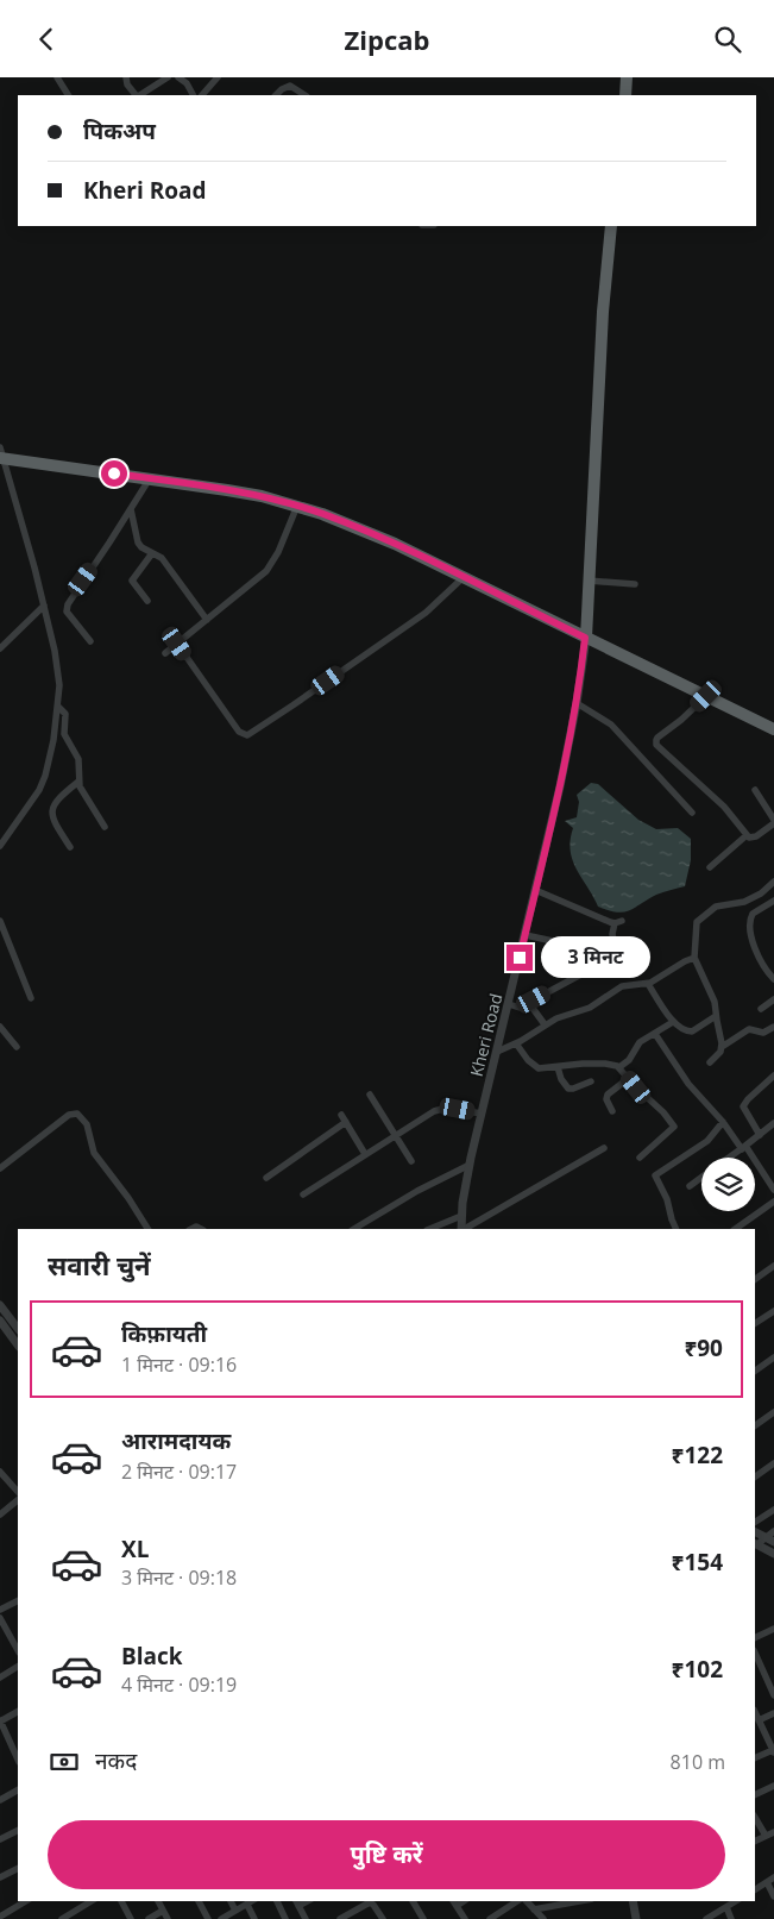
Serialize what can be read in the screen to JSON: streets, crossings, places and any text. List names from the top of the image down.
{
  "streets": {
    "street": ["Kheri Road"]
  },
  "page": {
    "header": "Zipcab",
    "banner": ["पिकअप", "Kheri Road"],
    "bubble": "3 मिनट",
    "heading": "सवारी चुनें",
    "list": [
      {
        "name": "किफ़ायती",
        "note": "1 मिनट · 09:16",
        "value": "₹90"
      },
      {
        "name": "आरामदायक",
        "note": "2 मिनट · 09:17",
        "value": "₹122"
      },
      {
        "name": "XL",
        "note": "3 मिनट · 09:18",
        "value": "₹154"
      },
      {
        "name": "Black",
        "note": "4 मिनट · 09:19",
        "value": "₹102"
      }
    ],
    "pay": ["नकद", "810 m"],
    "buttons": "पुष्टि करें"
  }
}
